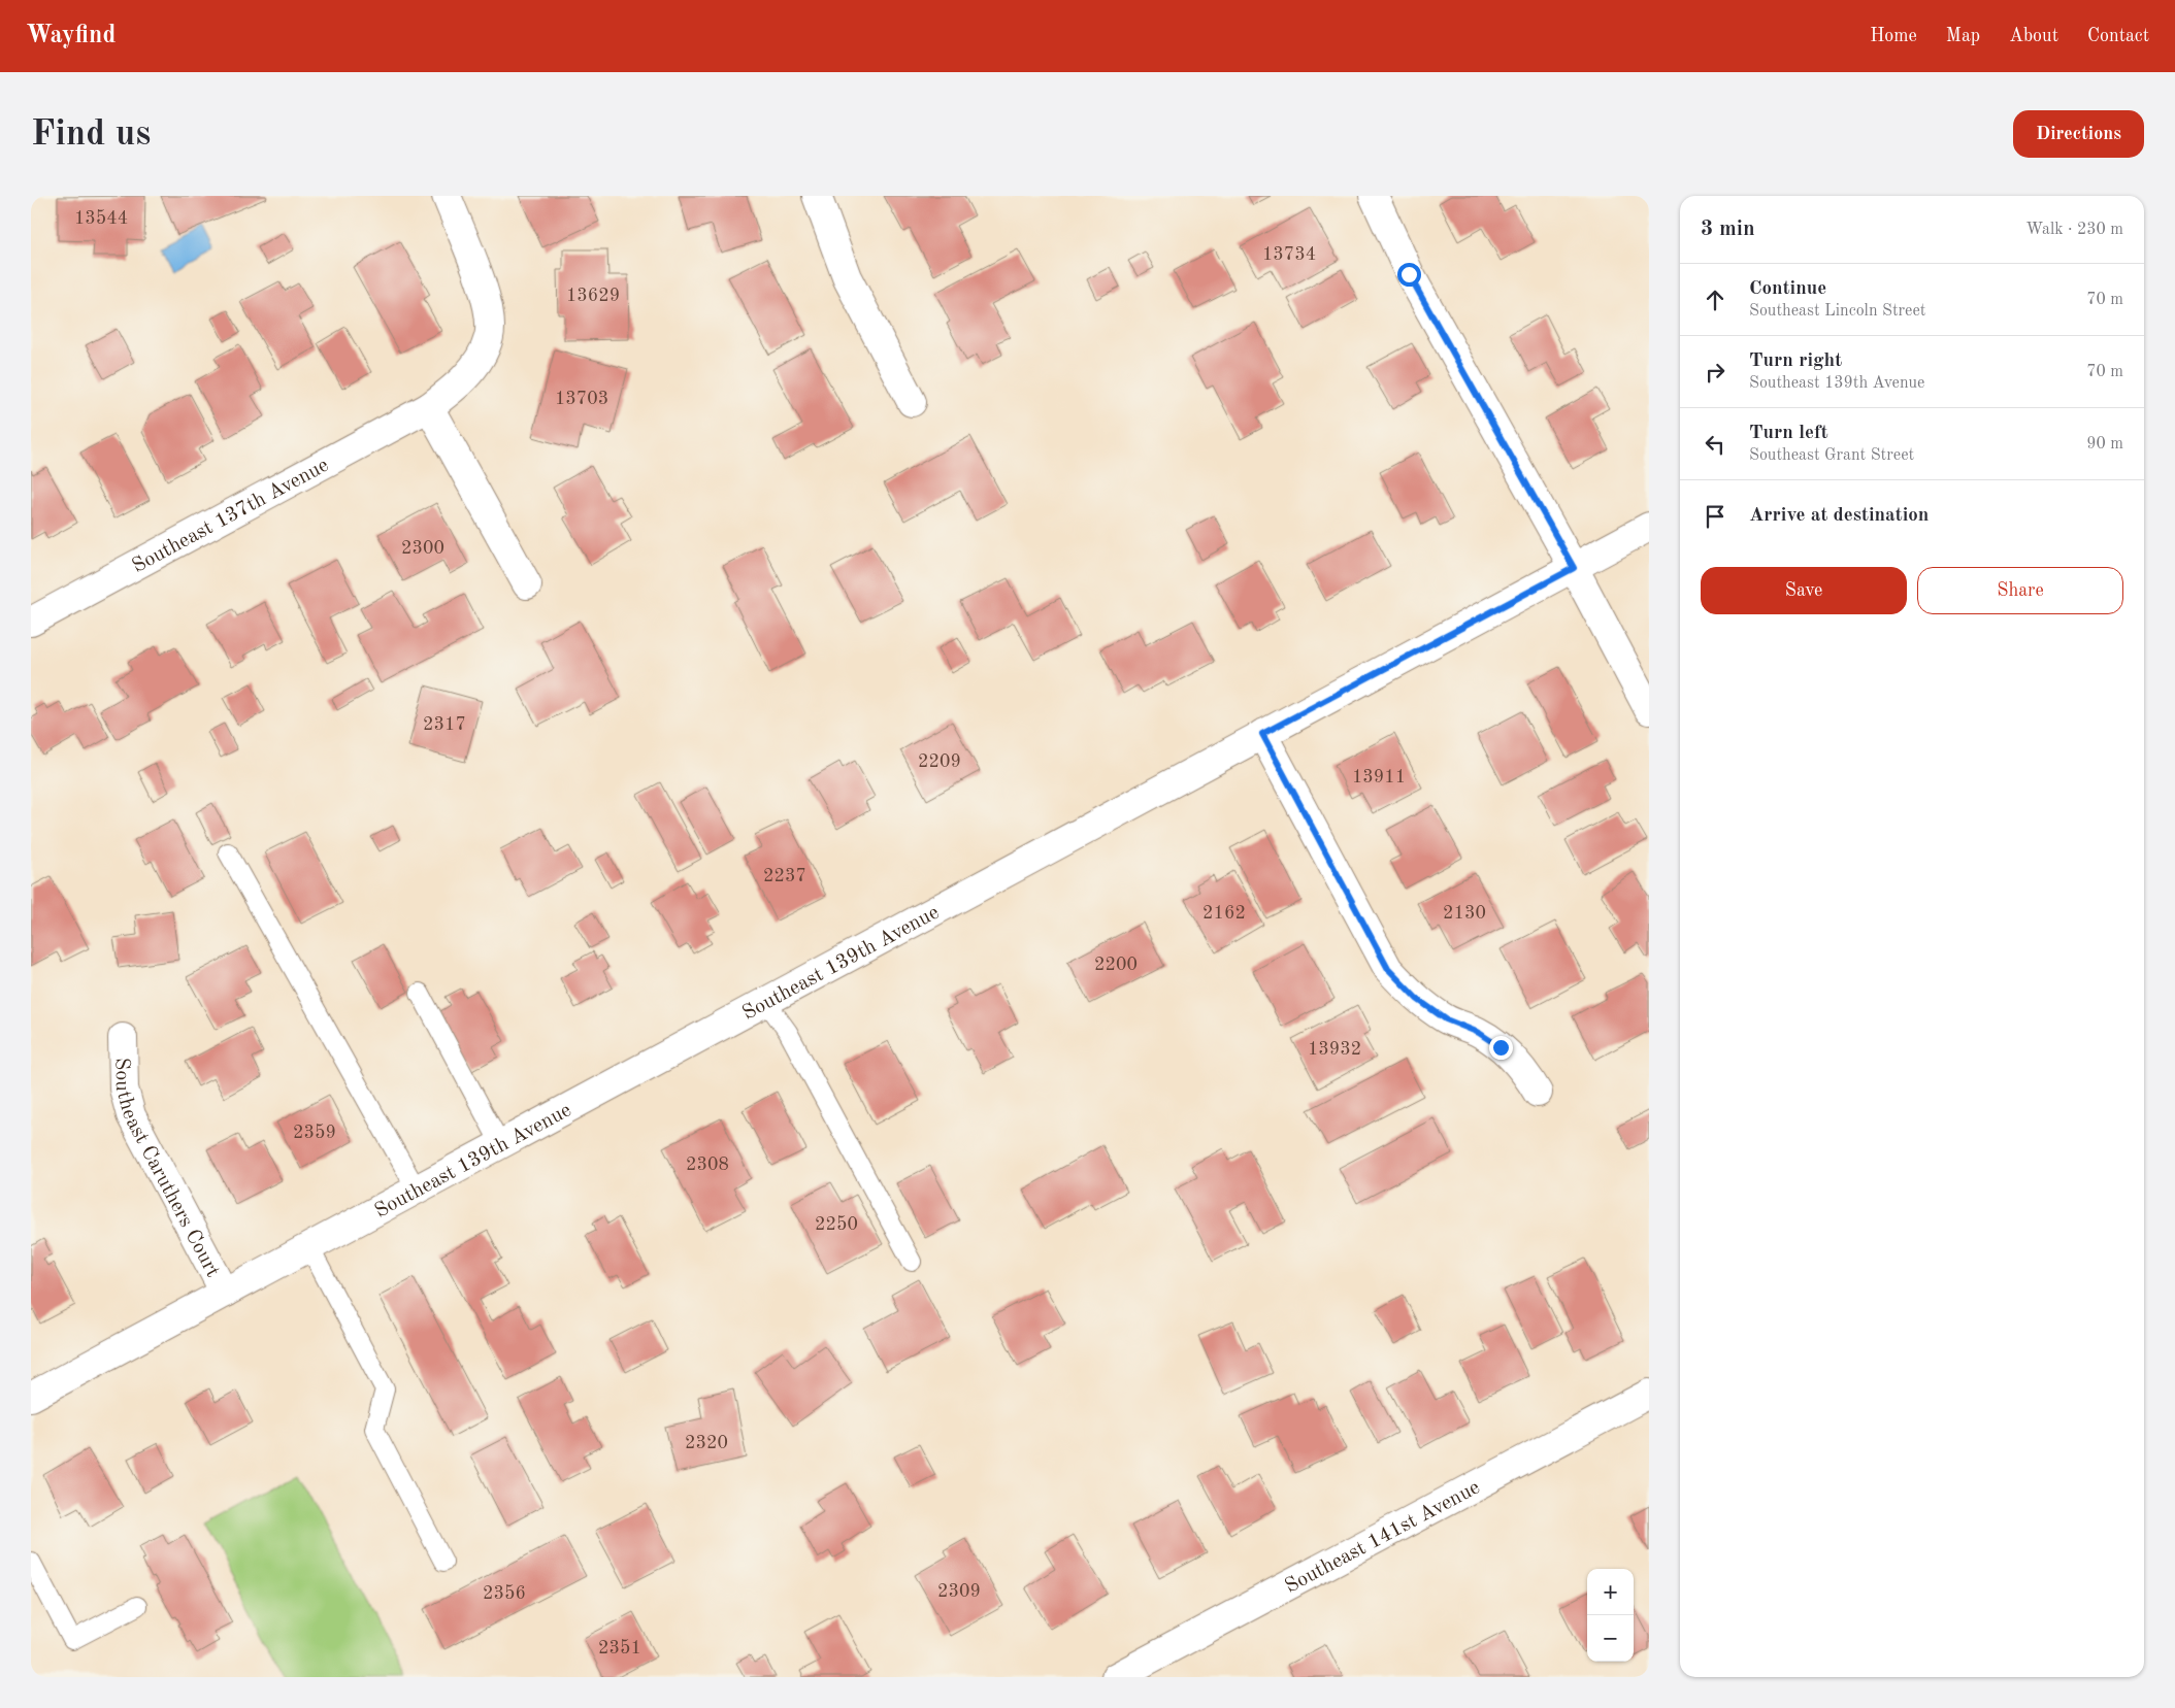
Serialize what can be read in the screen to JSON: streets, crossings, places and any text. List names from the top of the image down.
{
  "streets": {
    "street": [
      "Southeast 137th Avenue",
      "Southeast 139th Avenue",
      "Southeast Caruthers Court",
      "Southeast 141st Avenue"
    ]
  },
  "crossings": [
    ["Southeast 139th Avenue", "Southeast Caruthers Court"]
  ],
  "house_numbers": [
    "13544",
    "13734",
    "13629",
    "13703",
    "2300",
    "2317",
    "2209",
    "13911",
    "2237",
    "2162",
    "2130",
    "2200",
    "13932",
    "2359",
    "2308",
    "2250",
    "2320",
    "2309",
    "2356",
    "2351"
  ],
  "page": {
    "header": "Wayfind",
    "nav": [
      "Home",
      "Map",
      "About",
      "Contact"
    ],
    "buttons": [
      "Directions",
      ["Save", "Share"]
    ],
    "title": "Find us",
    "heading": ["3 min", "Walk · 230 m"],
    "list": [
      ["Continue", "Southeast Lincoln Street", "70 m"],
      ["Turn right", "Southeast 139th Avenue", "70 m"],
      ["Turn left", "Southeast Grant Street", "90 m"],
      "Arrive at destination"
    ],
    "map_buttons": ["+", "−"]
  }
}
